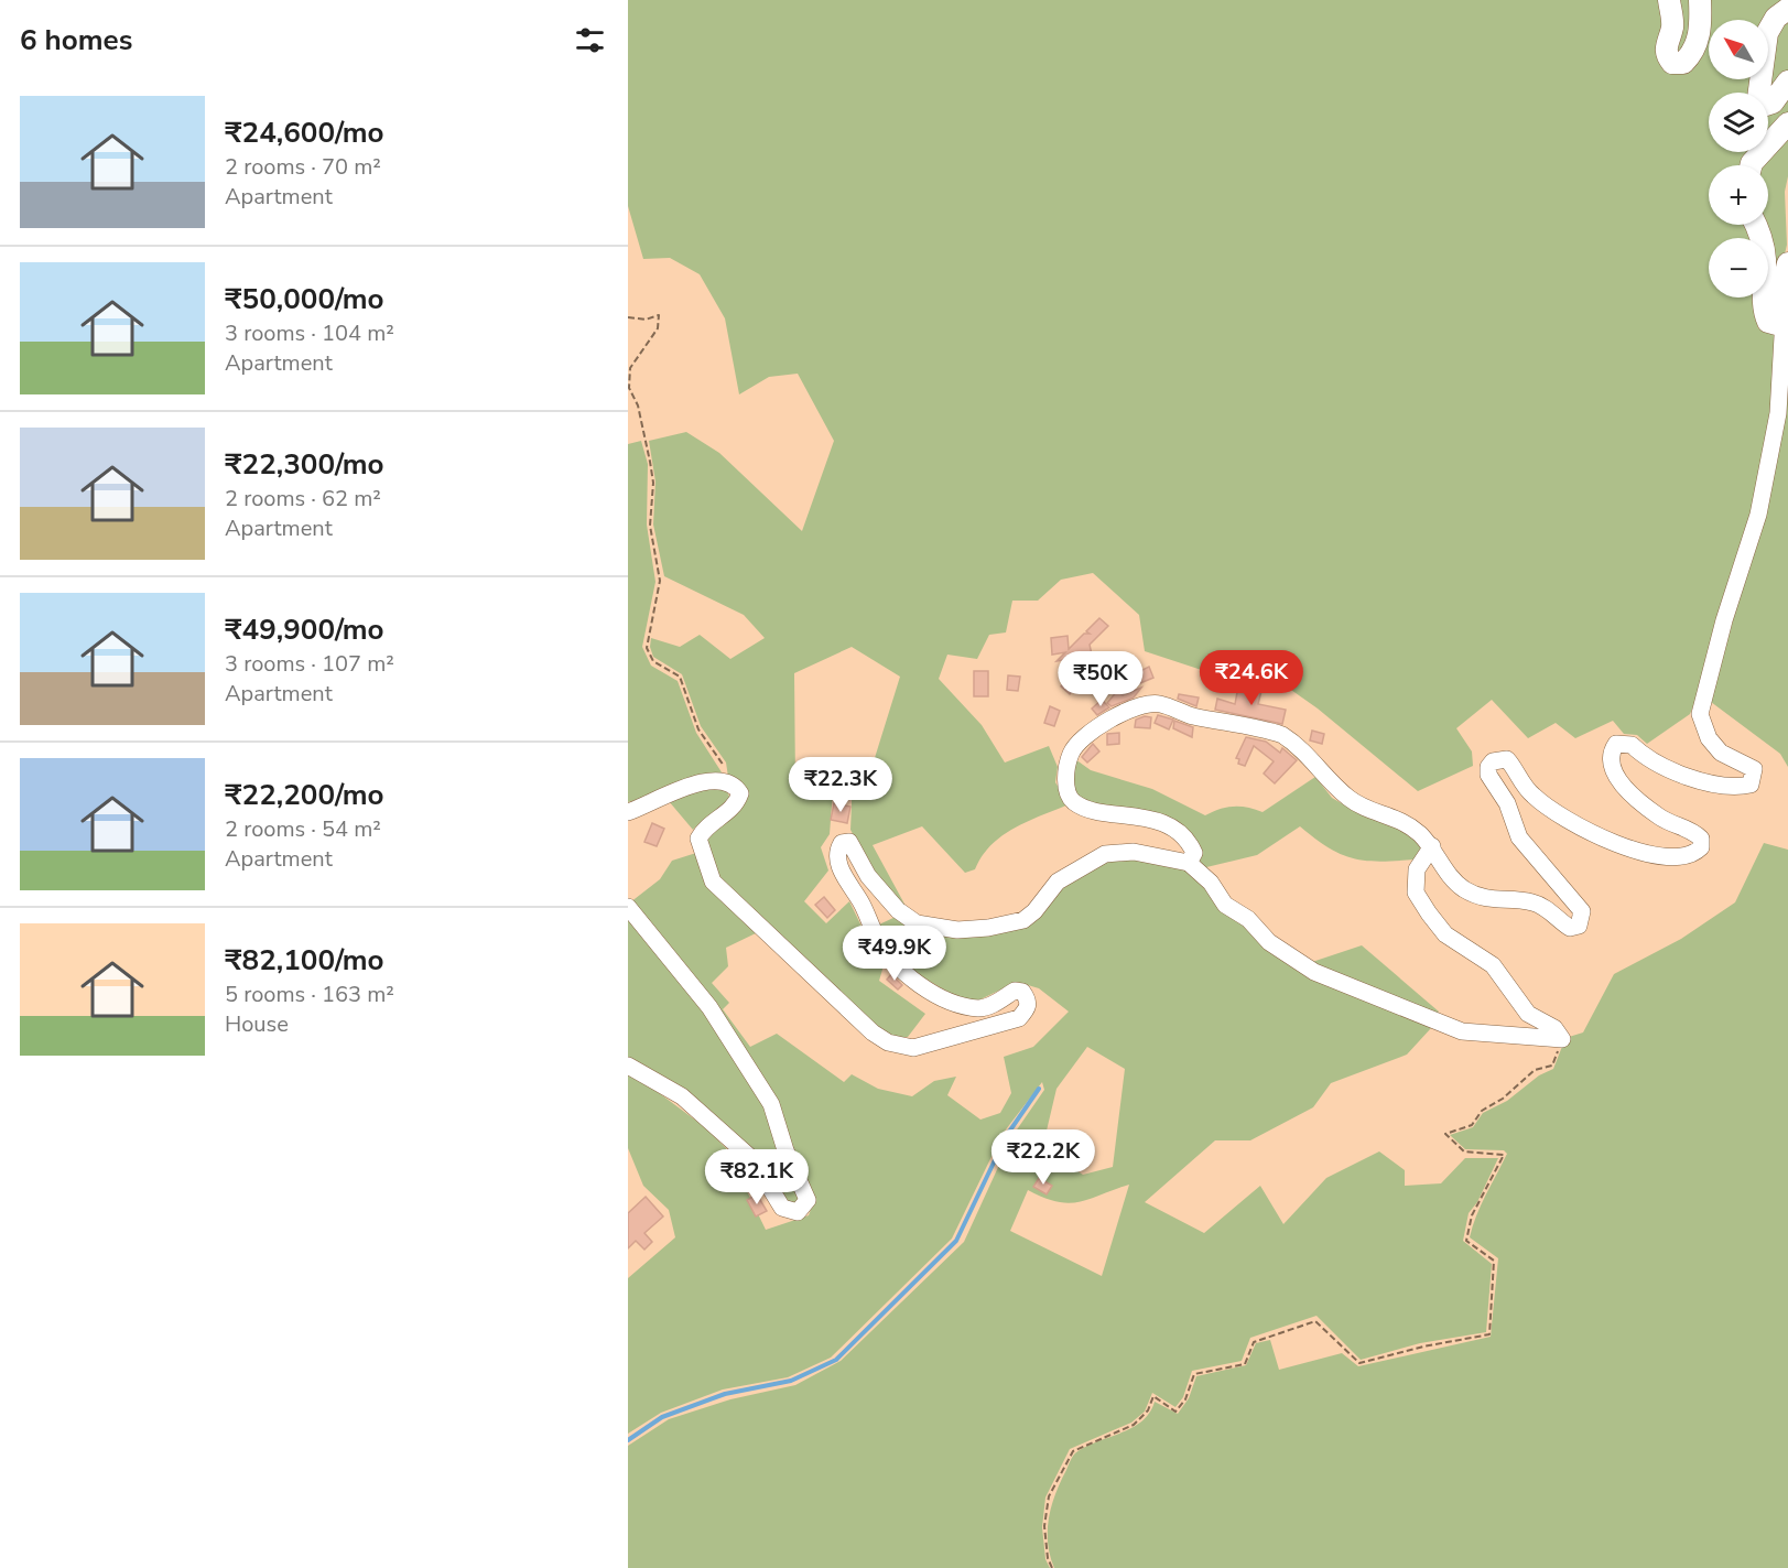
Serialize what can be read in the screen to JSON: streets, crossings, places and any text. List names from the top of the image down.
{
  "north": "top left",
  "page": {
    "heading": "6 homes",
    "map_buttons": ["+", "−"],
    "list": [
      {
        "name": "₹24,600/mo",
        "note": "2 rooms · 70 m² · Apartment"
      },
      {
        "name": "₹50,000/mo",
        "note": "3 rooms · 104 m² · Apartment"
      },
      {
        "name": "₹22,300/mo",
        "note": "2 rooms · 62 m² · Apartment"
      },
      {
        "name": "₹49,900/mo",
        "note": "3 rooms · 107 m² · Apartment"
      },
      {
        "name": "₹22,200/mo",
        "note": "2 rooms · 54 m² · Apartment"
      },
      {
        "name": "₹82,100/mo",
        "note": "5 rooms · 163 m² · House"
      }
    ],
    "price": [
      "₹24.6K",
      "₹50K",
      "₹22.3K",
      "₹49.9K",
      "₹22.2K",
      "₹82.1K"
    ]
  }
}
